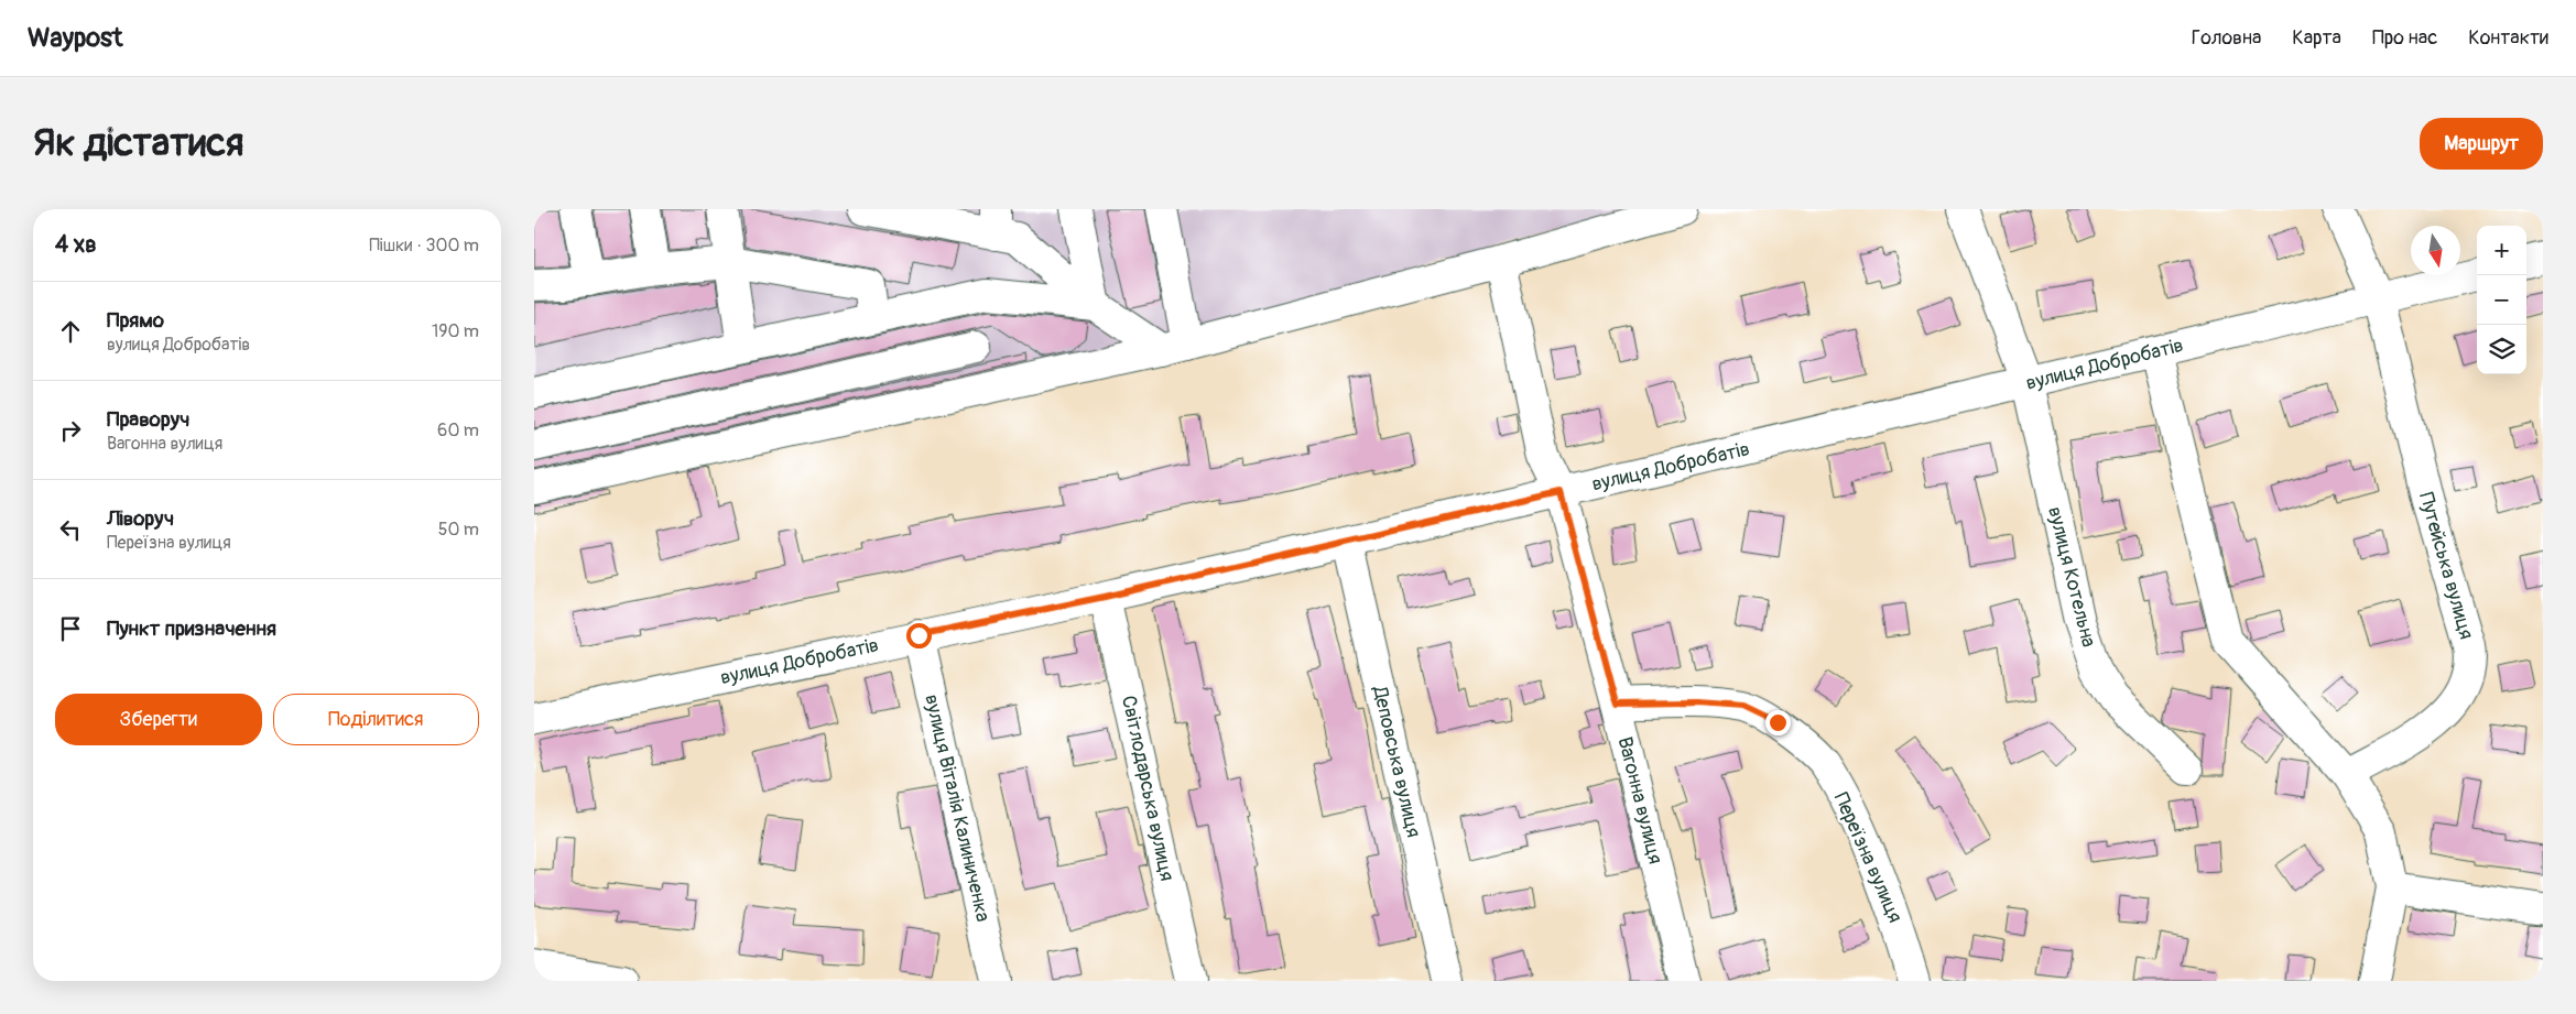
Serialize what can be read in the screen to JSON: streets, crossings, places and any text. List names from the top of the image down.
{
  "streets": {
    "street": [
      "вулиця Добробатів",
      "Путейська вулиця",
      "вулиця Котельна",
      "Деповська вулиця",
      "Світлодарська вулиця",
      "Вагонна вулиця",
      "вулиця Віталія Калиниченка",
      "Переїзна вулиця"
    ]
  },
  "crossings": [
    ["вулиця Добробатів", "Путейська вулиця"],
    ["вулиця Добробатів", "вулиця Котельна"],
    ["вулиця Добробатів", "Деповська вулиця"],
    ["вулиця Добробатів", "Світлодарська вулиця"],
    ["вулиця Добробатів", "Вагонна вулиця"],
    ["вулиця Добробатів", "вулиця Віталія Калиниченка"],
    ["Вагонна вулиця", "Переїзна вулиця"]
  ],
  "north": "bottom",
  "page": {
    "header": "Waypost",
    "nav": [
      "Головна",
      "Карта",
      "Про нас",
      "Контакти"
    ],
    "buttons": [
      "Маршрут",
      ["Зберегти", "Поділитися"]
    ],
    "title": "Як дістатися",
    "heading": ["4 хв", "Пішки · 300 m"],
    "map_buttons": ["+", "−"],
    "list": [
      ["Прямо", "вулиця Добробатів", "190 m"],
      ["Праворуч", "Вагонна вулиця", "60 m"],
      ["Ліворуч", "Переїзна вулиця", "50 m"],
      "Пункт призначення"
    ]
  }
}
